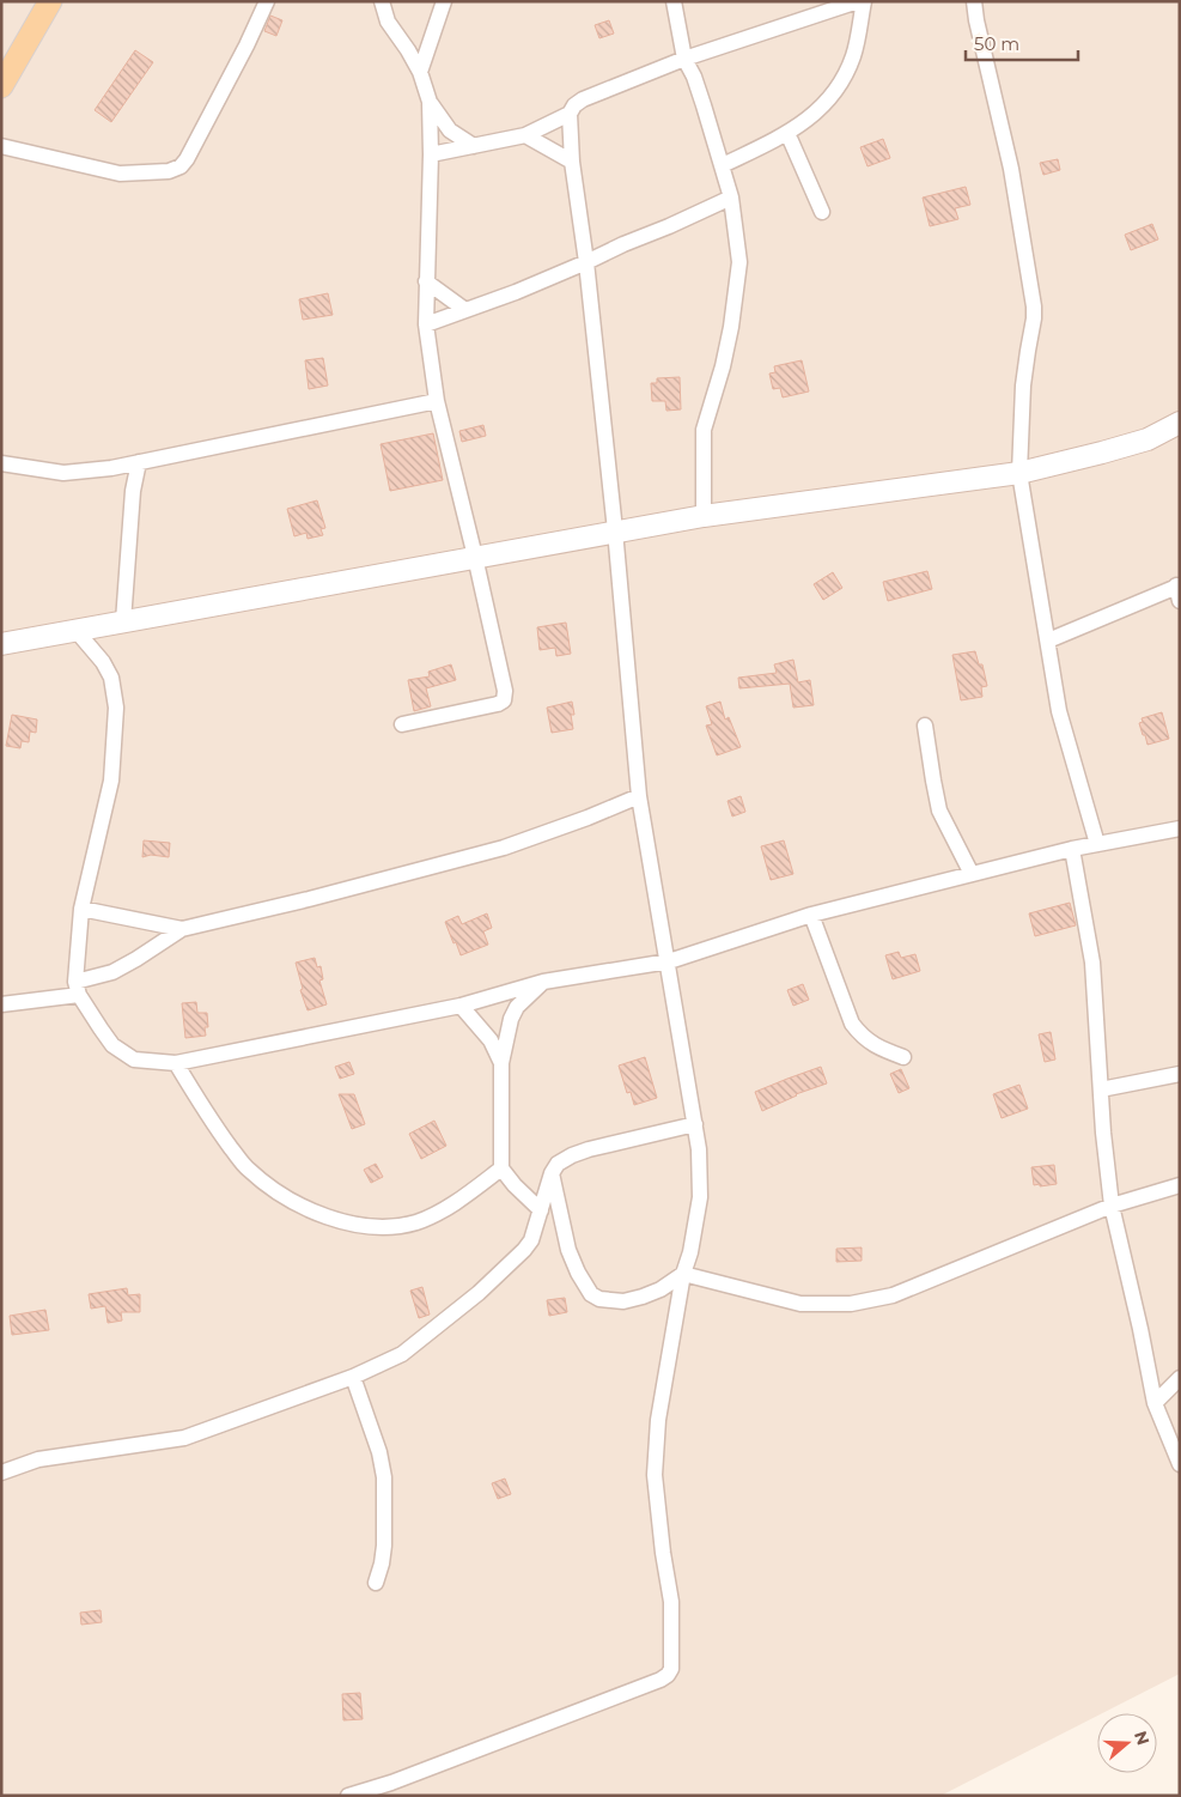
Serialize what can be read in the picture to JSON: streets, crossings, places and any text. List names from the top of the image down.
{
  "scale_bar": "50 m",
  "north": "right"
}
